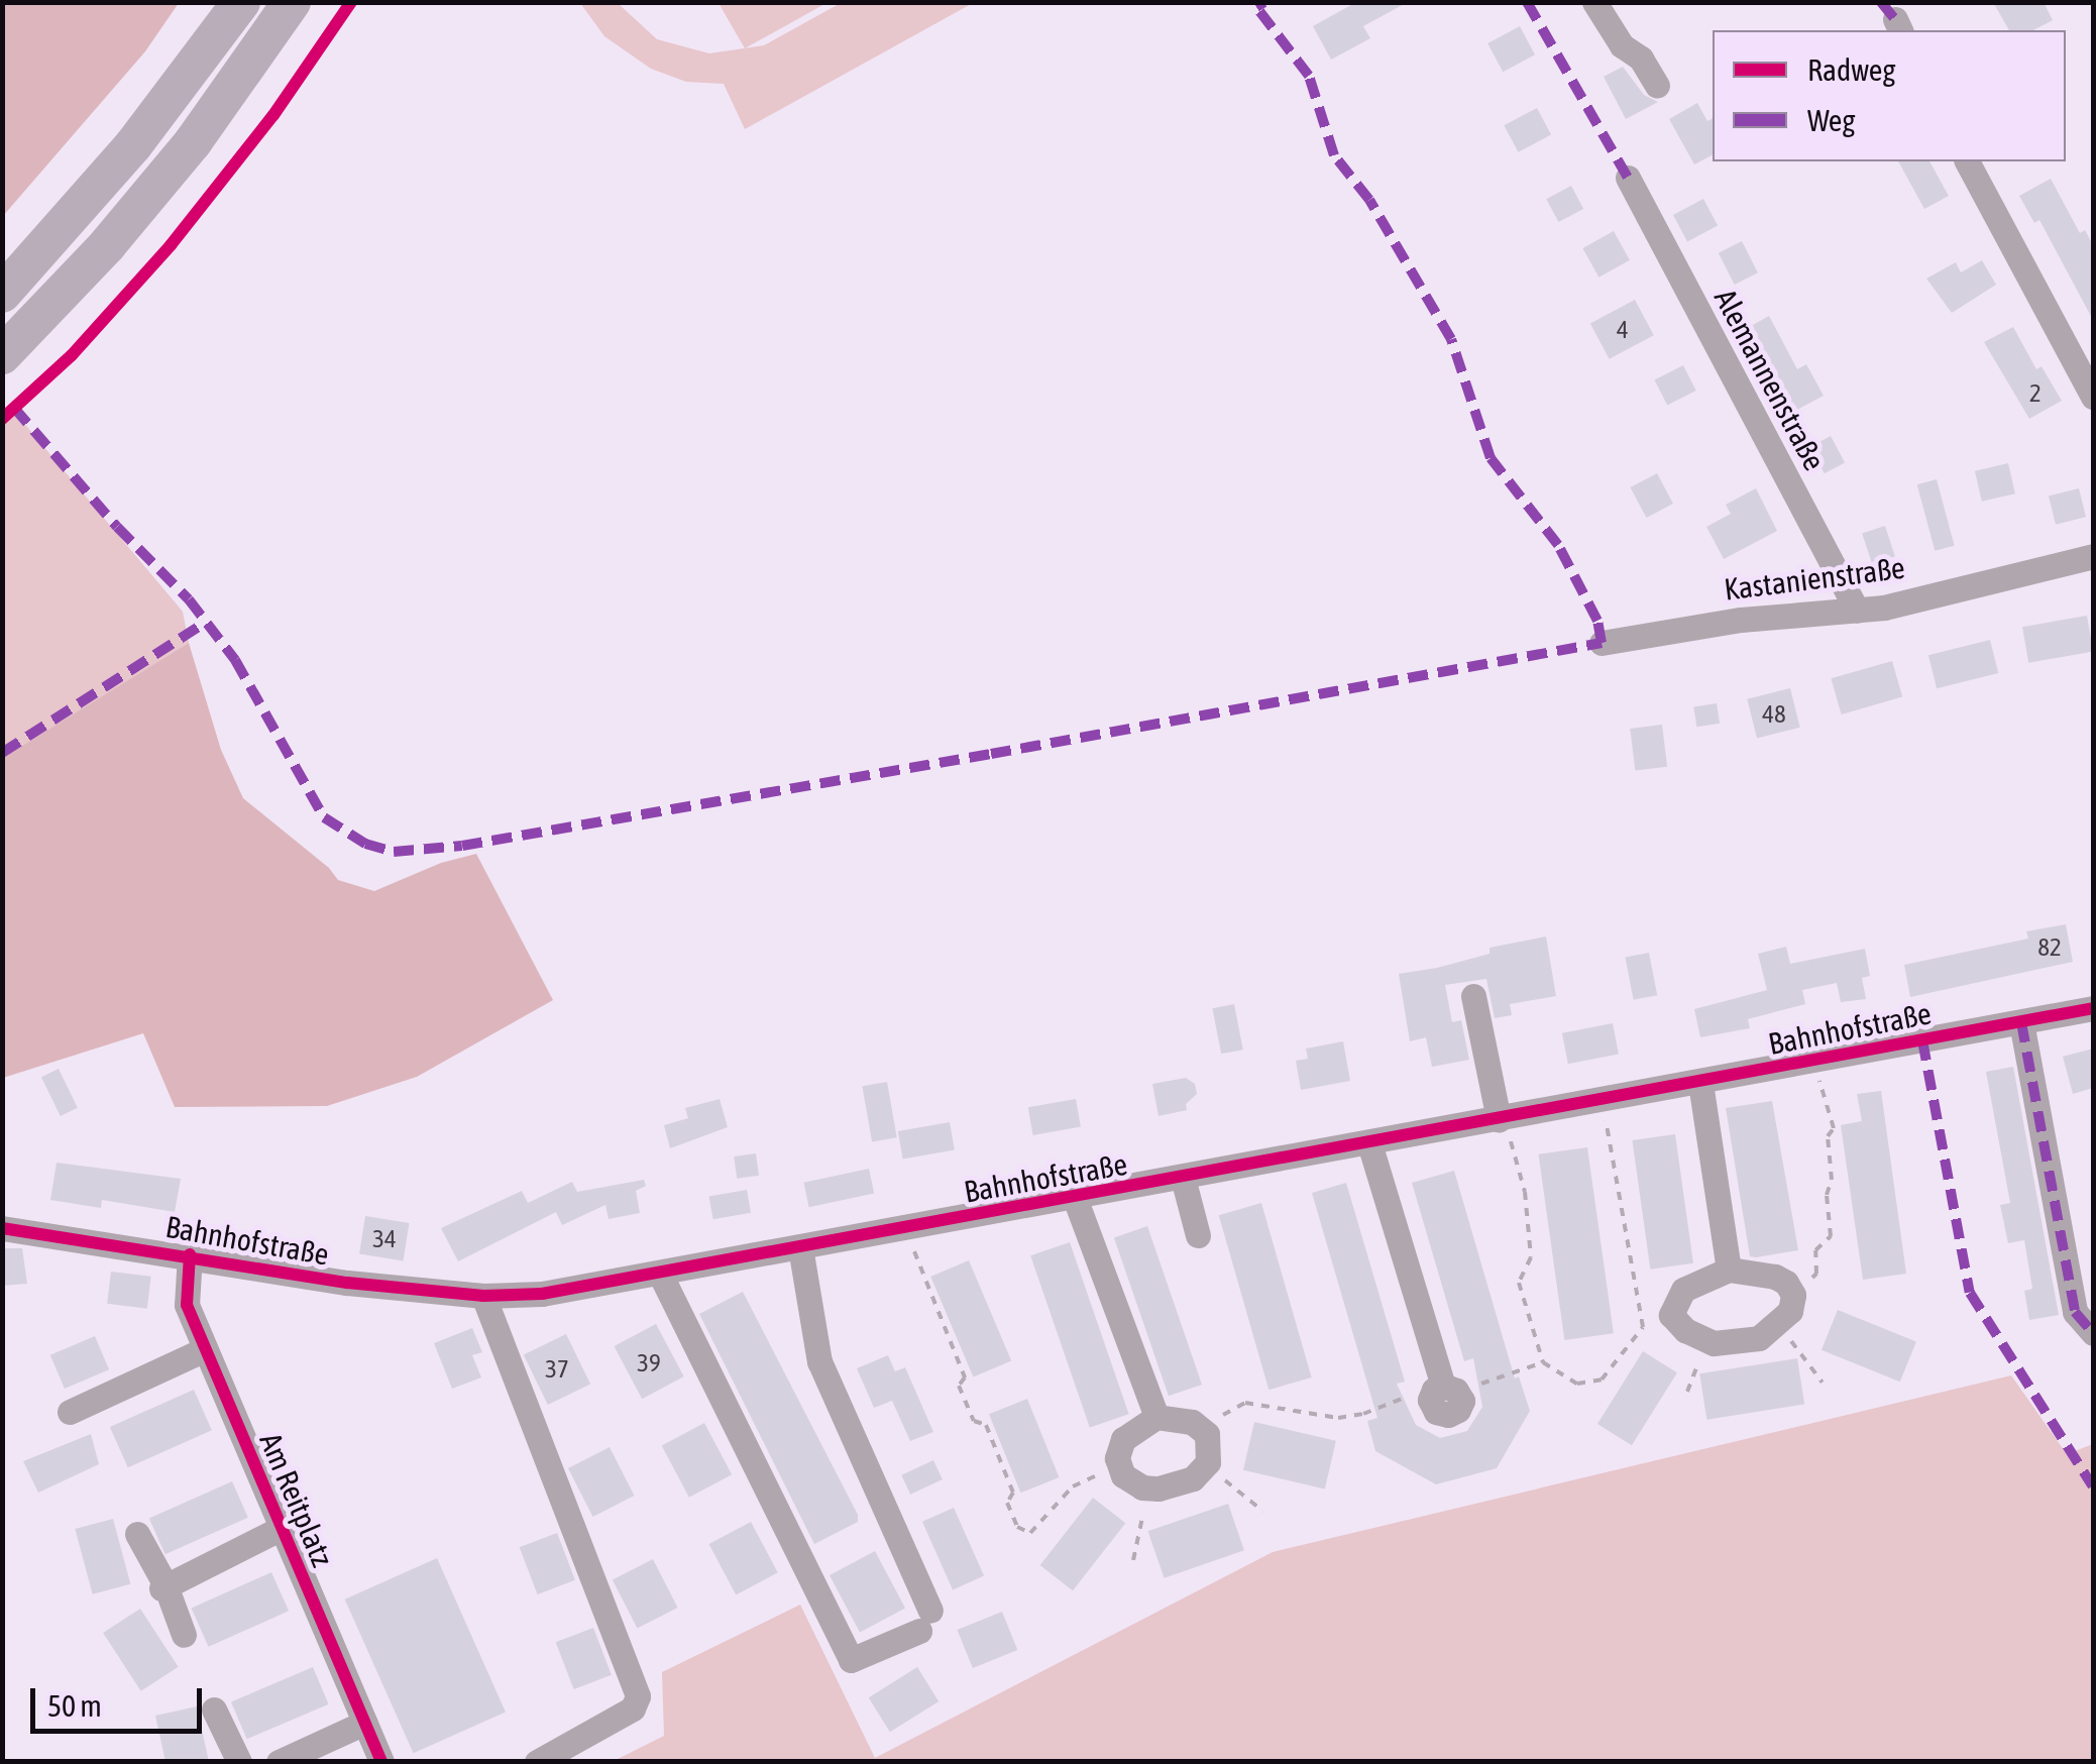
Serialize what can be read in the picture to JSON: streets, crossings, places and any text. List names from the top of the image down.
{
  "streets": {
    "street": [
      "Alemannenstraße",
      "Kastanienstraße",
      "Bahnhofstraße",
      "Am Reitplatz"
    ]
  },
  "crossings": [
    ["Alemannenstraße", "Kastanienstraße"],
    ["Bahnhofstraße", "Am Reitplatz"]
  ],
  "house_numbers": [
    "4",
    "2",
    "48",
    "82",
    "34",
    "39",
    "37"
  ],
  "legend": ["Radweg", "Weg"],
  "scale_bar": "50 m"
}
